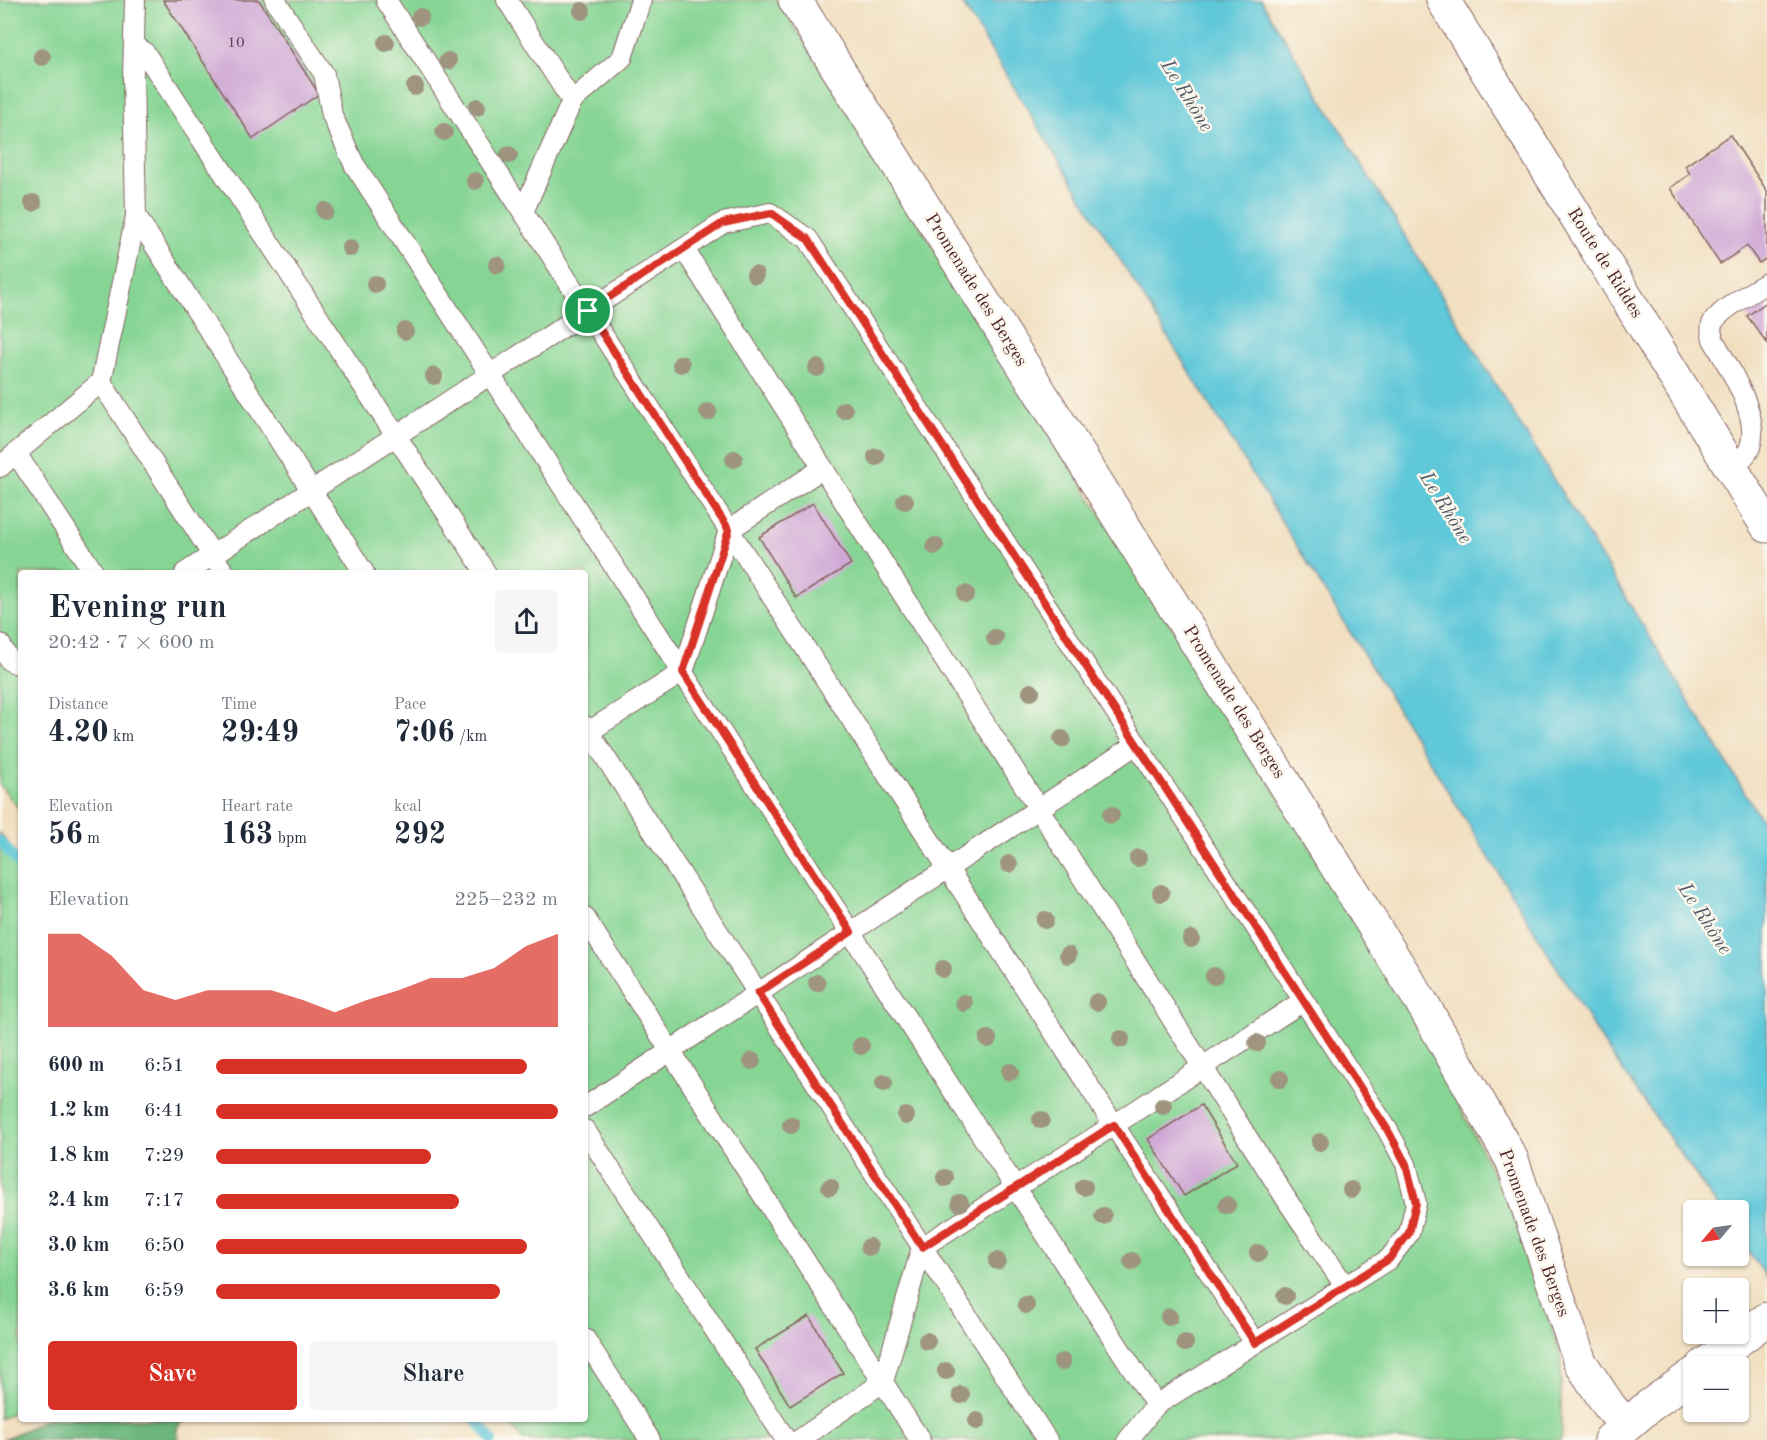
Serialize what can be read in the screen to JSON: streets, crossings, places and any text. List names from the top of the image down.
{
  "streets": {
    "street": ["Route de Riddes", "Promenade des Berges"]
  },
  "water": ["Le Rhône"],
  "house_numbers": ["10"],
  "north": "bottom left",
  "page": {
    "heading": ["Evening run", "20:42 · 7 × 600 m"],
    "stats": [
      ["Distance", "4.20 km"],
      ["Time", "29:49"],
      ["Pace", "7:06 /km"],
      ["Elevation", "56 m"],
      ["Heart rate", "163 bpm"],
      ["kcal", "292"]
    ],
    "chart": ["Elevation", "225–232 m"],
    "list": [
      {
        "name": "600 m",
        "note": "6:51"
      },
      {
        "name": "1.2 km",
        "note": "6:41"
      },
      {
        "name": "1.8 km",
        "note": "7:29"
      },
      {
        "name": "2.4 km",
        "note": "7:17"
      },
      {
        "name": "3.0 km",
        "note": "6:50"
      },
      {
        "name": "3.6 km",
        "note": "6:59"
      }
    ],
    "map_buttons": ["+", "−"],
    "buttons": ["Save", "Share"]
  }
}
